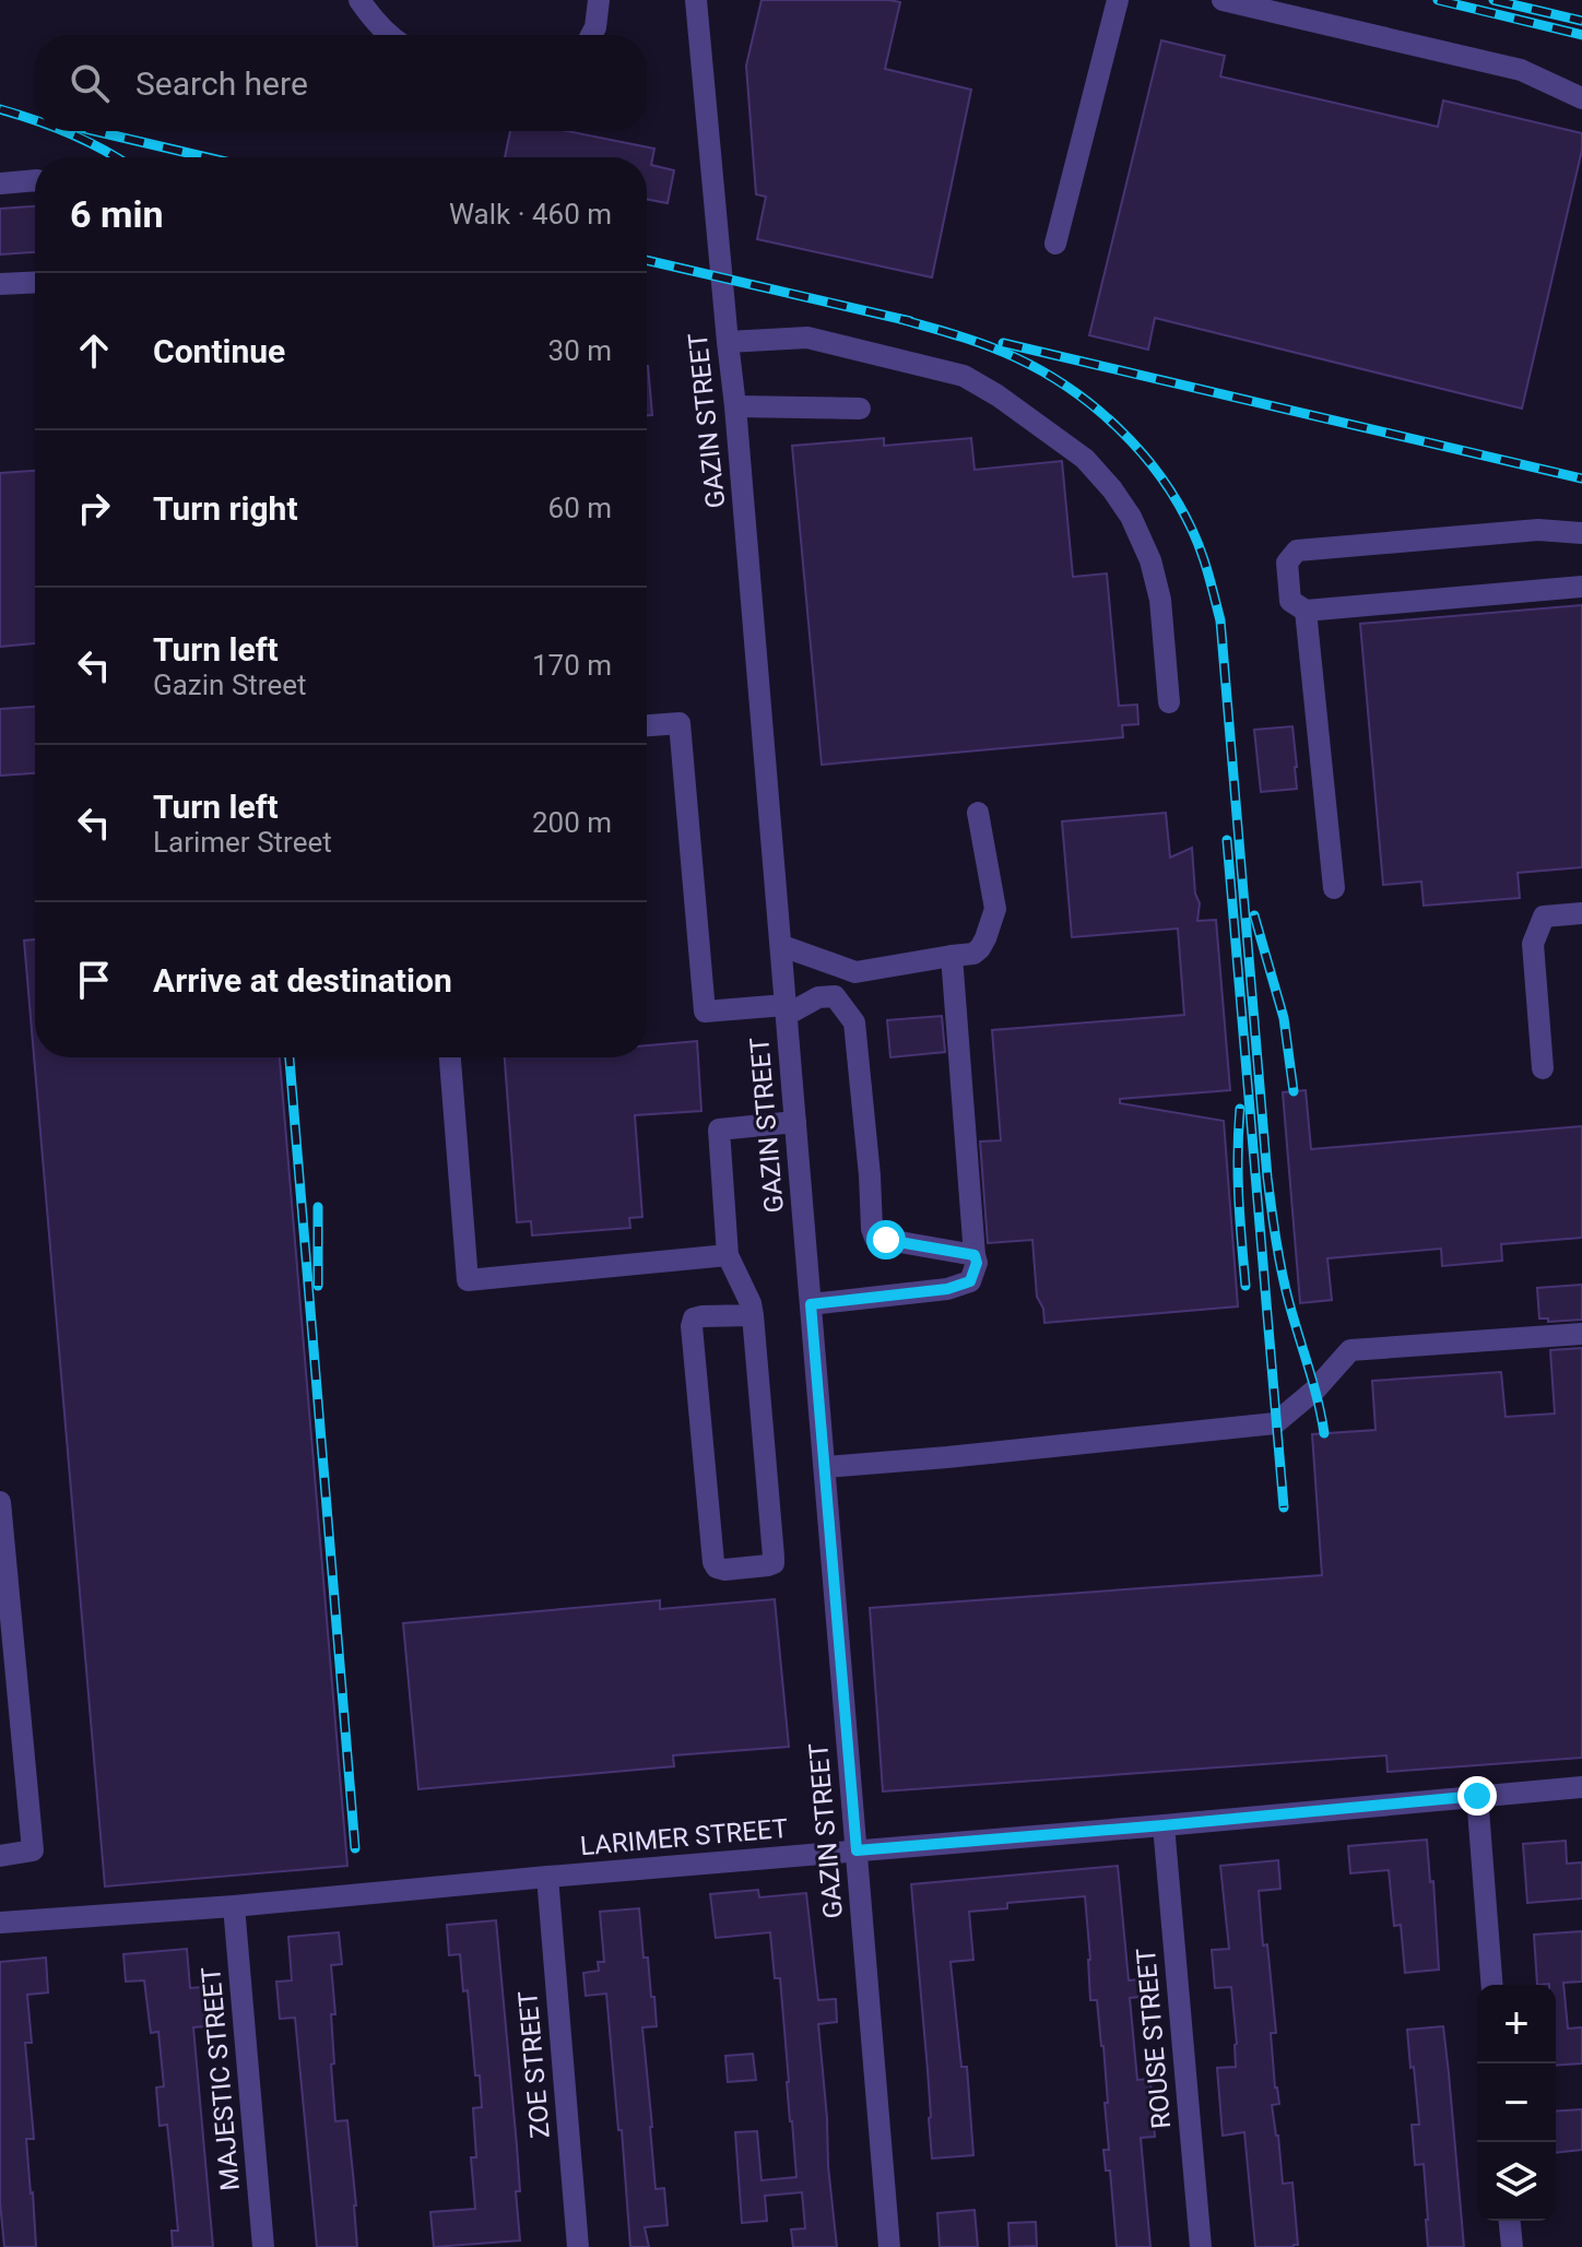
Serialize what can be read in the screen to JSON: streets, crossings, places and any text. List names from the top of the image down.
{
  "streets": {
    "street": [
      "GAZIN STREET",
      "LARIMER STREET",
      "ROUSE STREET",
      "ZOE STREET",
      "MAJESTIC STREET"
    ]
  },
  "crossings": [
    ["GAZIN STREET", "LARIMER STREET"],
    ["LARIMER STREET", "ROUSE STREET"],
    ["LARIMER STREET", "ZOE STREET"],
    ["LARIMER STREET", "MAJESTIC STREET"]
  ],
  "page": {
    "search": "Search here",
    "heading": ["6 min", "Walk · 460 m"],
    "list": [
      ["Continue", "30 m"],
      ["Turn right", "60 m"],
      ["Turn left", "Gazin Street", "170 m"],
      ["Turn left", "Larimer Street", "200 m"],
      "Arrive at destination"
    ],
    "map_buttons": ["+", "−"]
  }
}
